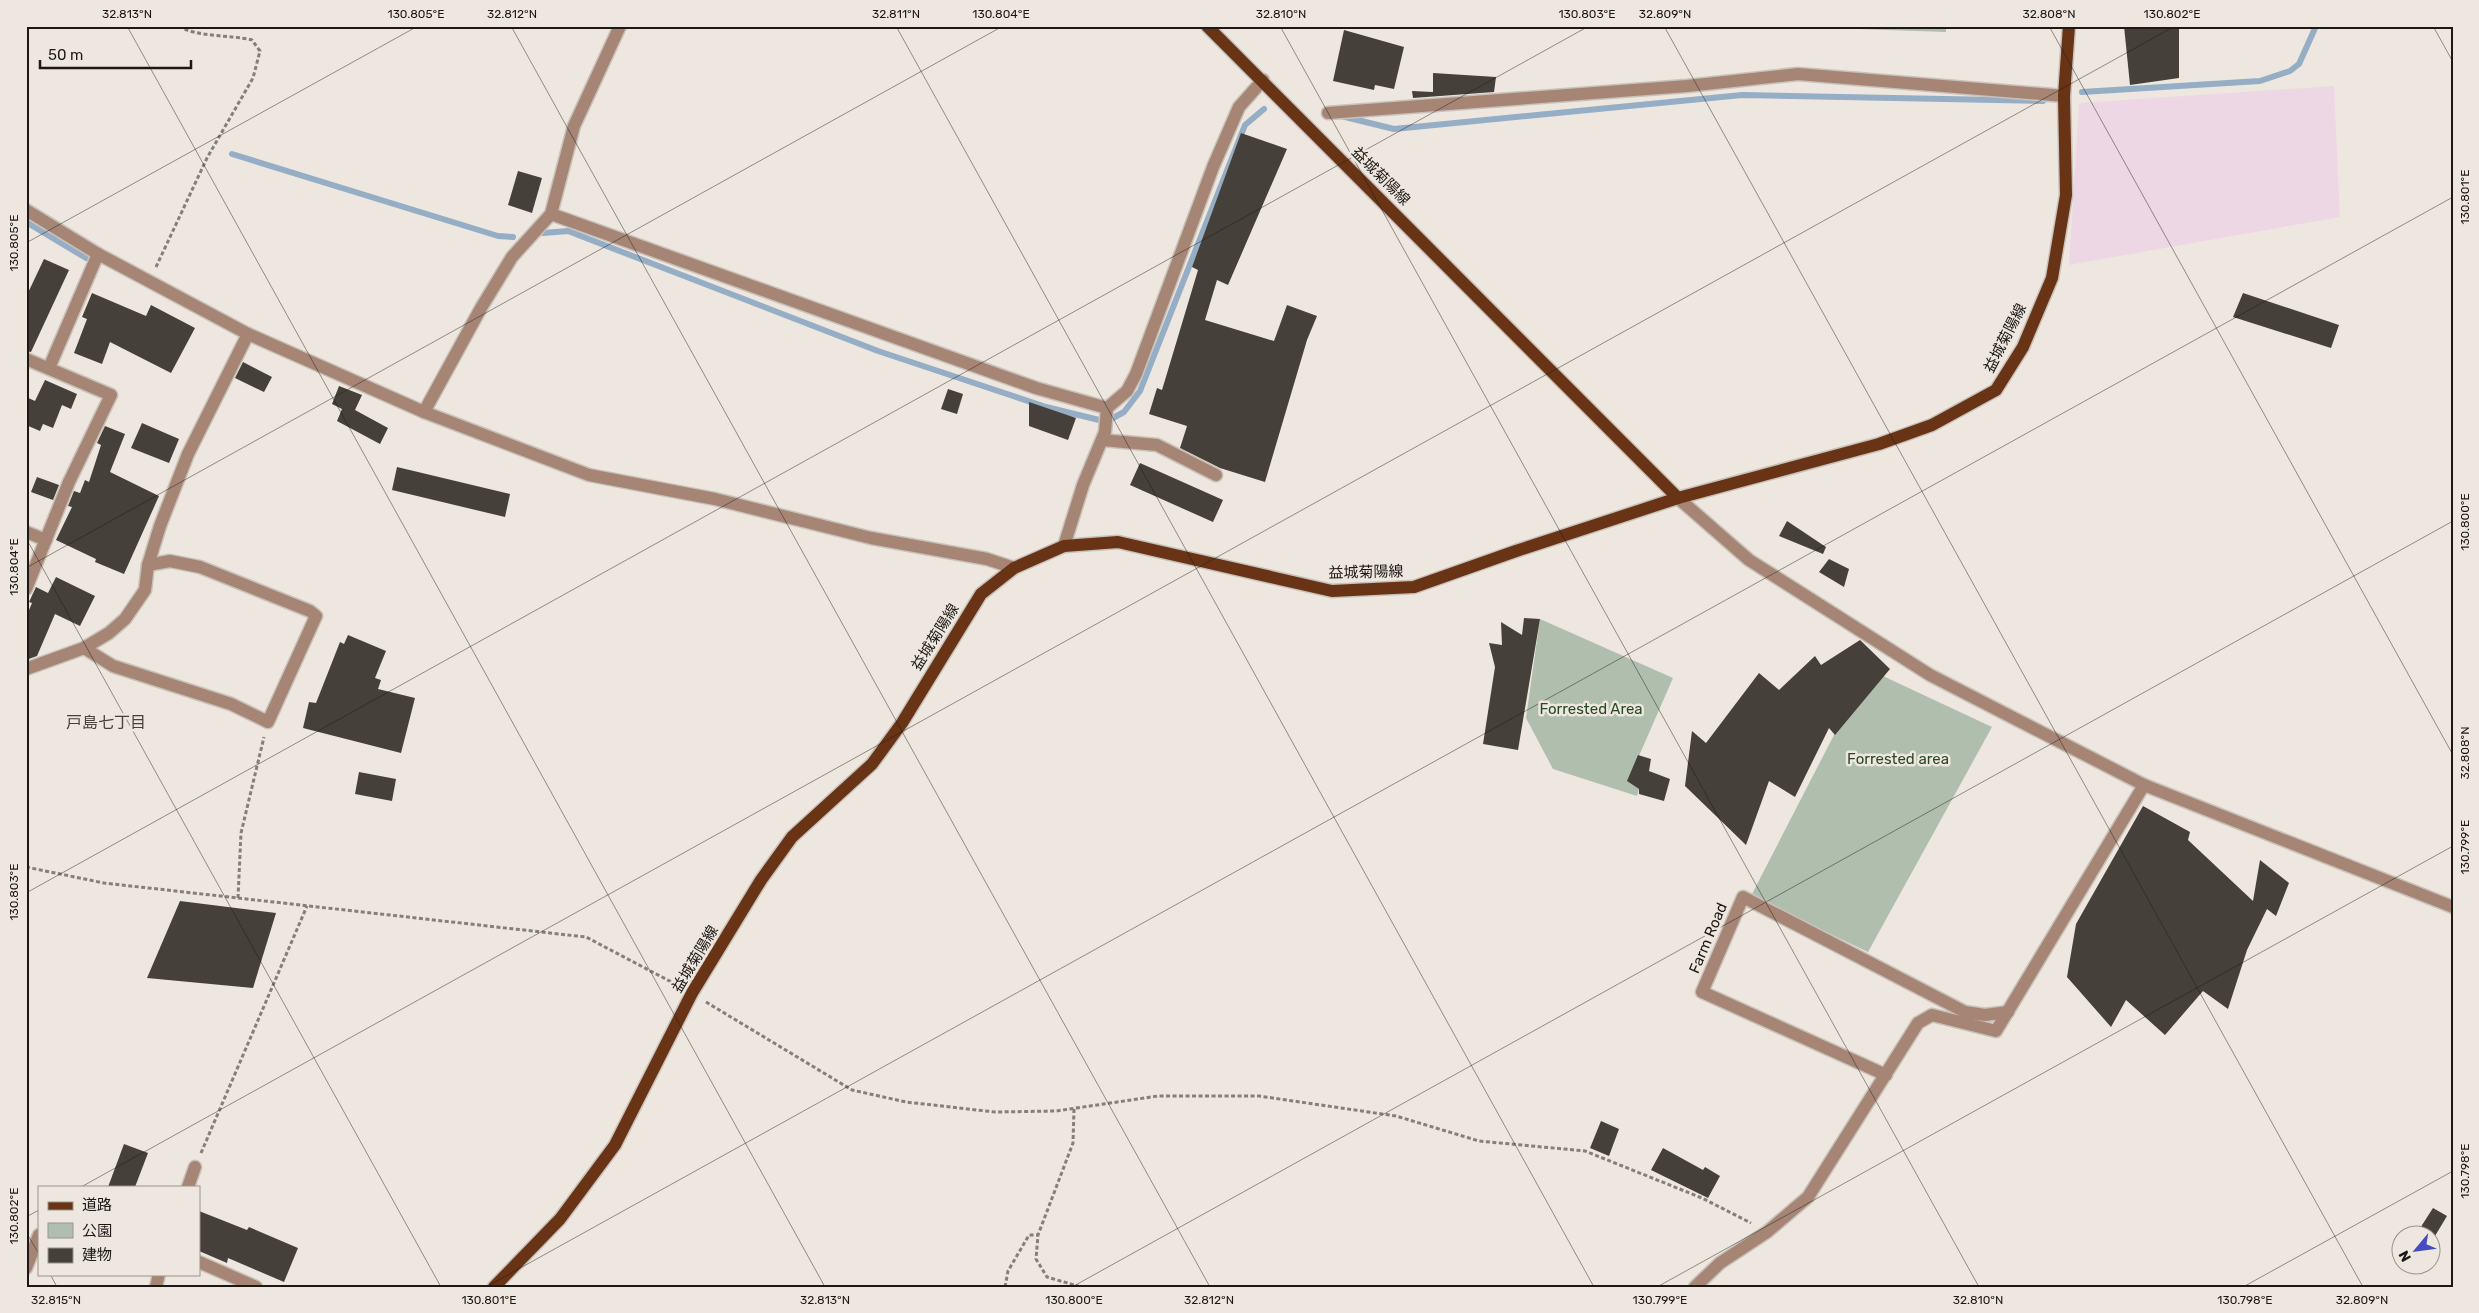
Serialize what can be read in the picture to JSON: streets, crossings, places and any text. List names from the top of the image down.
{
  "streets": {
    "main road": ["益城菊陽線"],
    "street": ["Farm Road"]
  },
  "districts": ["戸島七丁目"],
  "parks": ["Forrested Area", "Forrested area"],
  "legend": ["道路", "公園", "建物"],
  "scale_bar": "50 m",
  "north": "bottom left",
  "coordinates": [
    "32.813°N",
    "130.805°E",
    "32.812°N",
    "32.811°N",
    "130.804°E",
    "32.810°N",
    "130.803°E",
    "32.809°N",
    "32.808°N",
    "130.802°E",
    "130.801°E",
    "130.800°E",
    "130.799°E",
    "130.798°E",
    "32.815°N"
  ]
}
